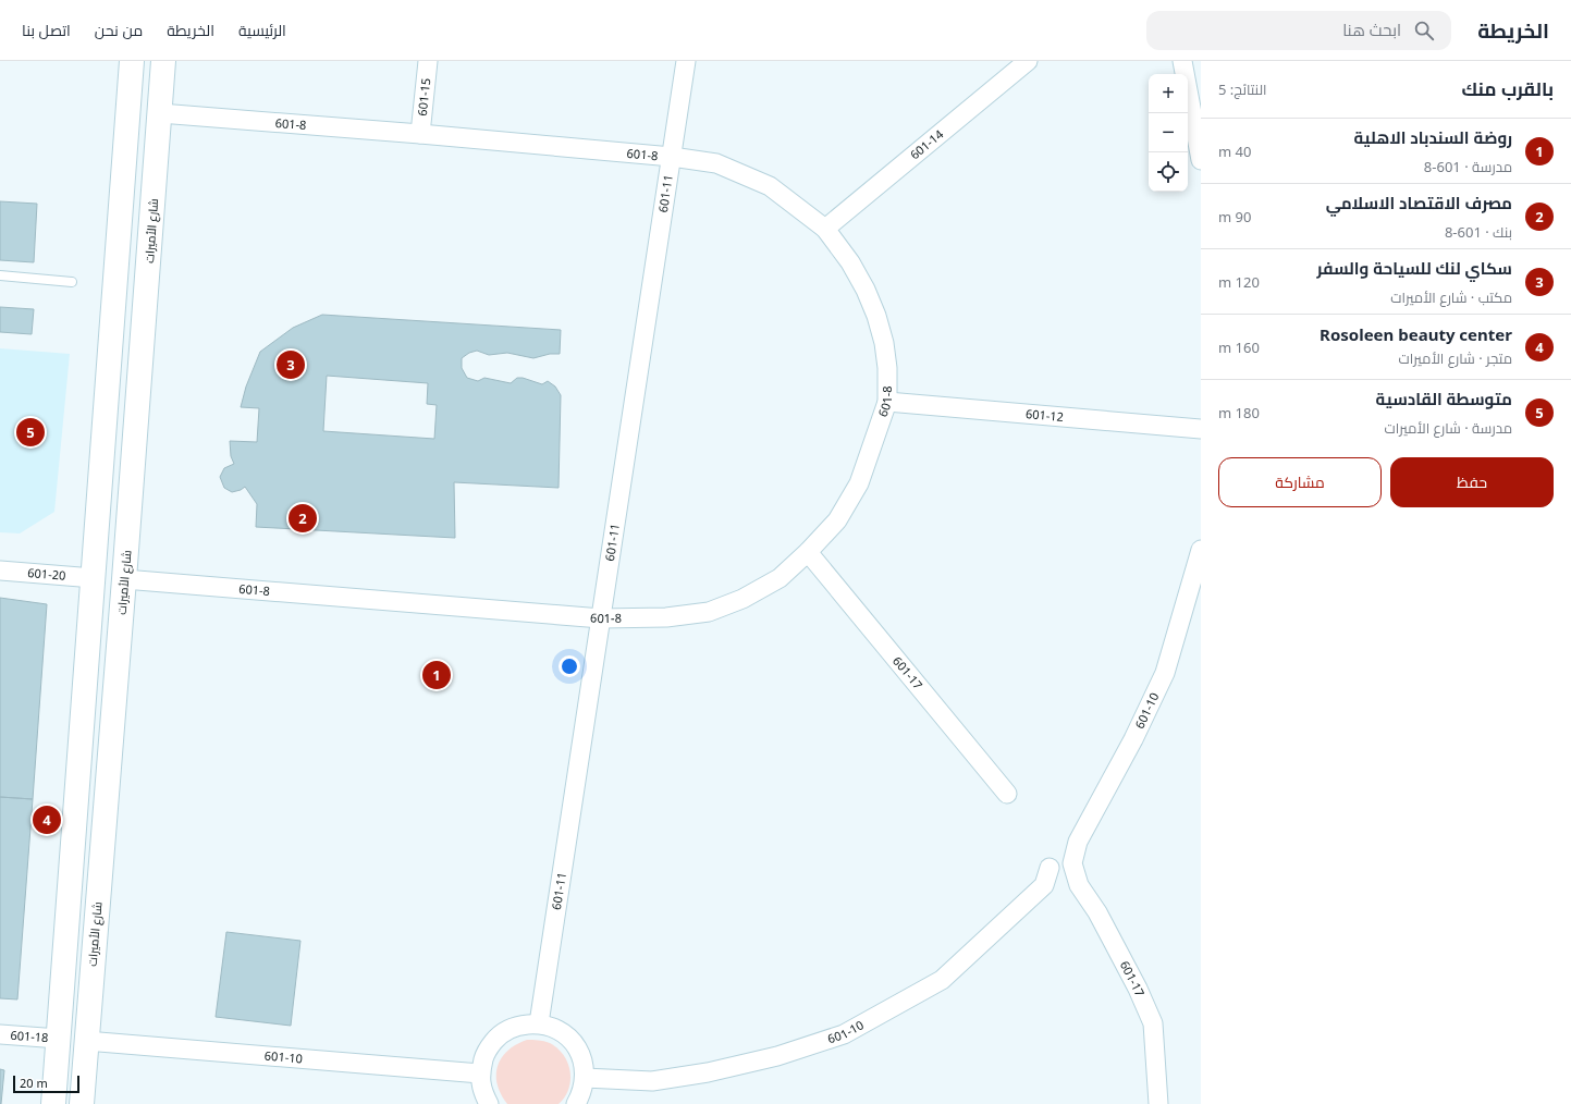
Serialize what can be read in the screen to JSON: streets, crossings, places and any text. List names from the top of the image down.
{
  "streets": {
    "street": [
      "601-15",
      "601-8",
      "601-14",
      "601-11",
      "شارع الأميرات",
      "601-12",
      "601-20",
      "601-17",
      "601-10",
      "601-18"
    ]
  },
  "crossings": [
    ["601-15", "601-8"],
    ["601-8", "601-14"],
    ["601-8", "601-11"],
    ["601-8", "شارع الأميرات"],
    ["601-8", "601-12"],
    ["601-8", "601-17"],
    ["شارع الأميرات", "601-10"],
    ["601-17", "601-10"]
  ],
  "scale_bar": "20 m",
  "page": {
    "header": "الخريطة",
    "search": "ابحث هنا",
    "nav": [
      "الرئيسية",
      "الخريطة",
      "من نحن",
      "اتصل بنا"
    ],
    "heading": ["بالقرب منك", "النتائج: 5"],
    "map_buttons": ["+", "−"],
    "list": [
      {
        "mark": "1",
        "name": "روضة السندباد الاهلية",
        "note": "مدرسة · 601-8",
        "value": "40 m"
      },
      {
        "mark": "2",
        "name": "مصرف الاقتصاد الاسلامي",
        "note": "بنك · 601-8",
        "value": "90 m"
      },
      {
        "mark": "3",
        "name": "سكاي لنك للسياحة والسفر",
        "note": "مكتب · شارع الأميرات",
        "value": "120 m"
      },
      {
        "mark": "4",
        "name": "Rosoleen beauty center",
        "note": "متجر · شارع الأميرات",
        "value": "160 m"
      },
      {
        "mark": "5",
        "name": "متوسطة القادسية",
        "note": "مدرسة · شارع الأميرات",
        "value": "180 m"
      }
    ],
    "pins": [
      "3",
      "5",
      "2",
      "1",
      "4"
    ],
    "buttons": ["حفظ", "مشاركة"],
    "scale": "20 m"
  }
}
